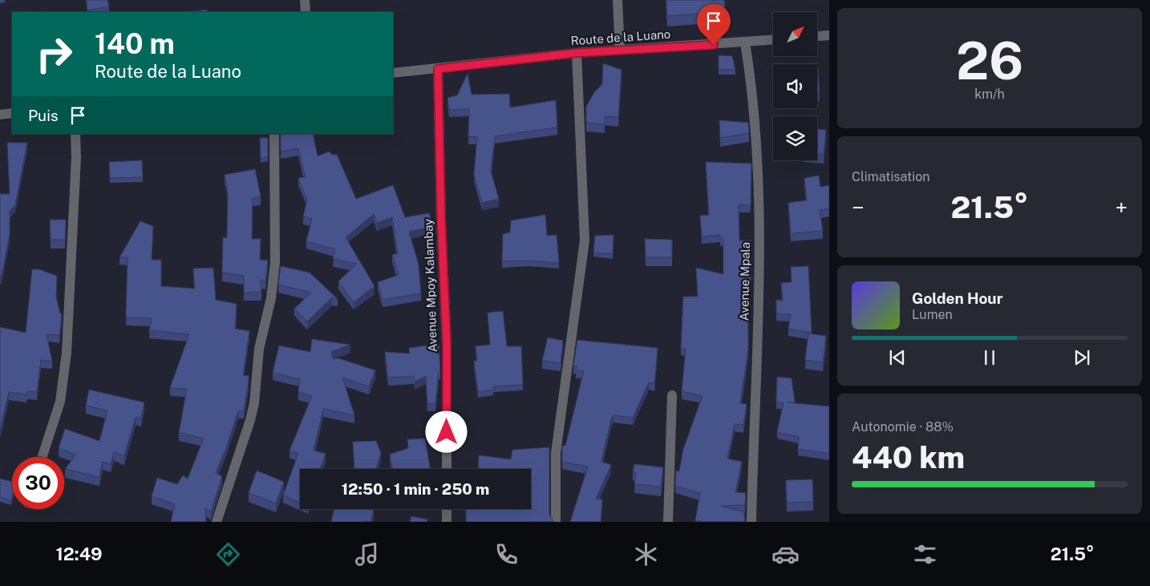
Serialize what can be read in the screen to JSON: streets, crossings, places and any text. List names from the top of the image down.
{
  "streets": {
    "street": ["Route de la Luano", "Avenue Mpala", "Avenue Mpoy Kalambay"]
  },
  "crossings": [
    ["Route de la Luano", "Avenue Mpala"],
    ["Route de la Luano", "Avenue Mpoy Kalambay"]
  ],
  "north": "top right",
  "page": {
    "tile": [
      ["26", "km/h"],
      "Climatisation",
      ["Autonomie · 88%", "440 km"]
    ],
    "turn": ["140 m", "Route de la Luano"],
    "then": "Puis",
    "heat": ["−", "21.5°", "+"],
    "song": ["Golden Hour", "Lumen"],
    "limit": "30",
    "trip": "12:50 · 1 min · 250 m",
    "tabs": ["12:49", "21.5°"]
  }
}
